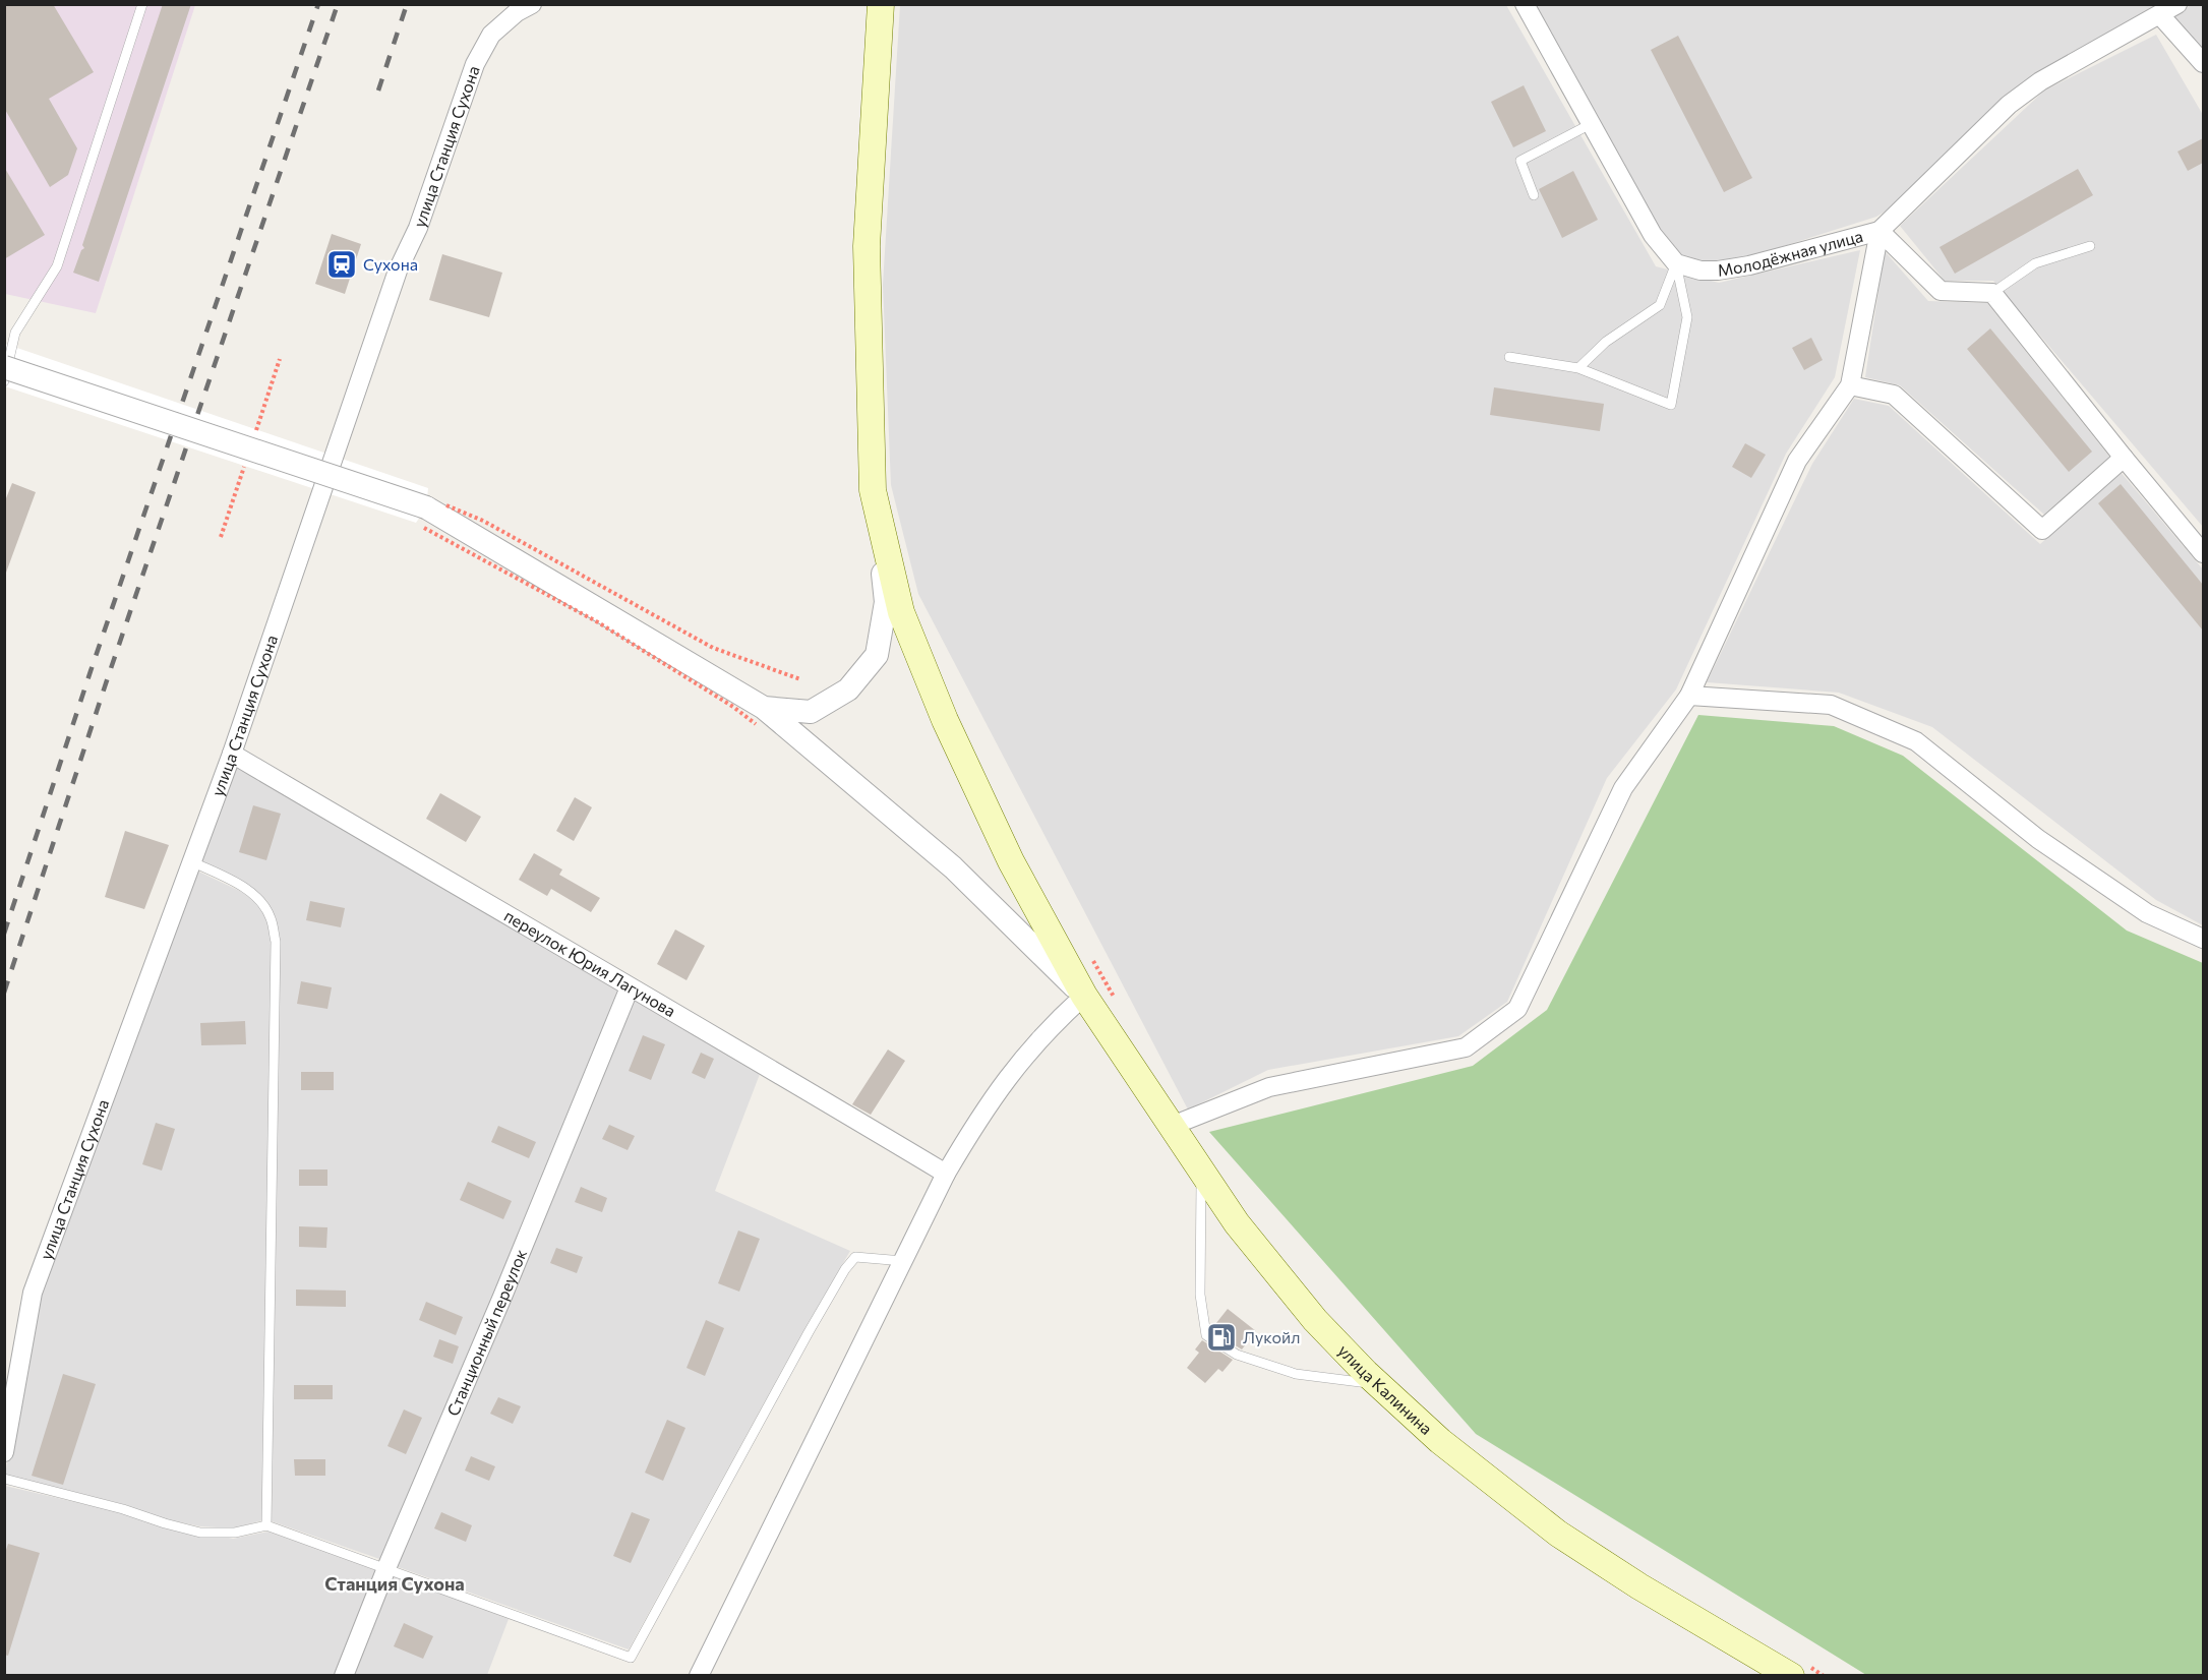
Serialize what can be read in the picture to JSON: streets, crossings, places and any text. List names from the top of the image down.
{
  "streets": {
    "main road": ["улица Калинина"],
    "street": [
      "улица Станция Сухона",
      "Молодёжная улица",
      "переулок Юрия Лагунова",
      "Станционный переулок"
    ]
  },
  "crossings": [
    ["улица Станция Сухона", "переулок Юрия Лагунова"],
    ["переулок Юрия Лагунова", "Станционный переулок"]
  ],
  "districts": ["Станция Сухона"],
  "places": {
    "station": ["Сухона"],
    "fuel station": ["Лукойл"]
  }
}
